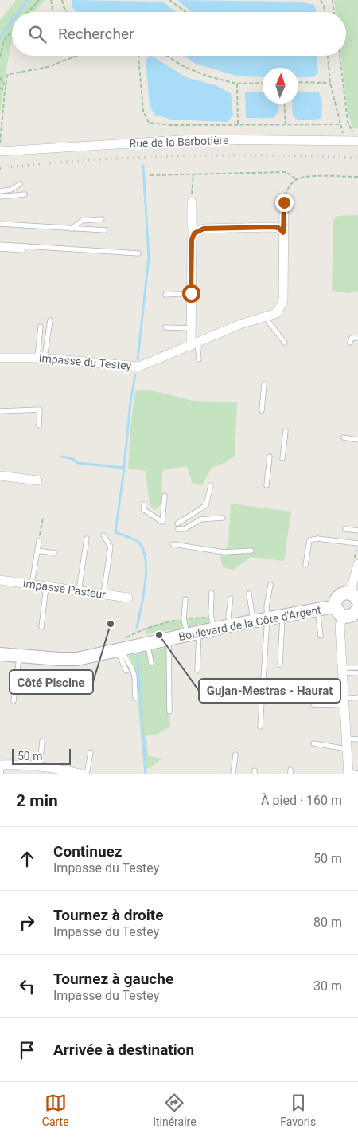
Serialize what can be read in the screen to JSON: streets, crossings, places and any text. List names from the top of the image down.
{
  "streets": {
    "main road": ["Boulevard de la Côte d'Argent"],
    "street": ["Rue de la Barbotière", "Impasse du Testey", "Impasse Pasteur"]
  },
  "places": ["Côté Piscine", "Gujan-Mestras - Haurat"],
  "scale_bar": "50 m",
  "north": "top",
  "page": {
    "search": "Rechercher",
    "scale": "50 m",
    "heading": ["2 min", "À pied · 160 m"],
    "list": [
      ["Continuez", "Impasse du Testey", "50 m"],
      ["Tournez à droite", "Impasse du Testey", "80 m"],
      ["Tournez à gauche", "Impasse du Testey", "30 m"],
      "Arrivée à destination"
    ],
    "nav": ["Carte", "Itinéraire", "Favoris"]
  }
}
